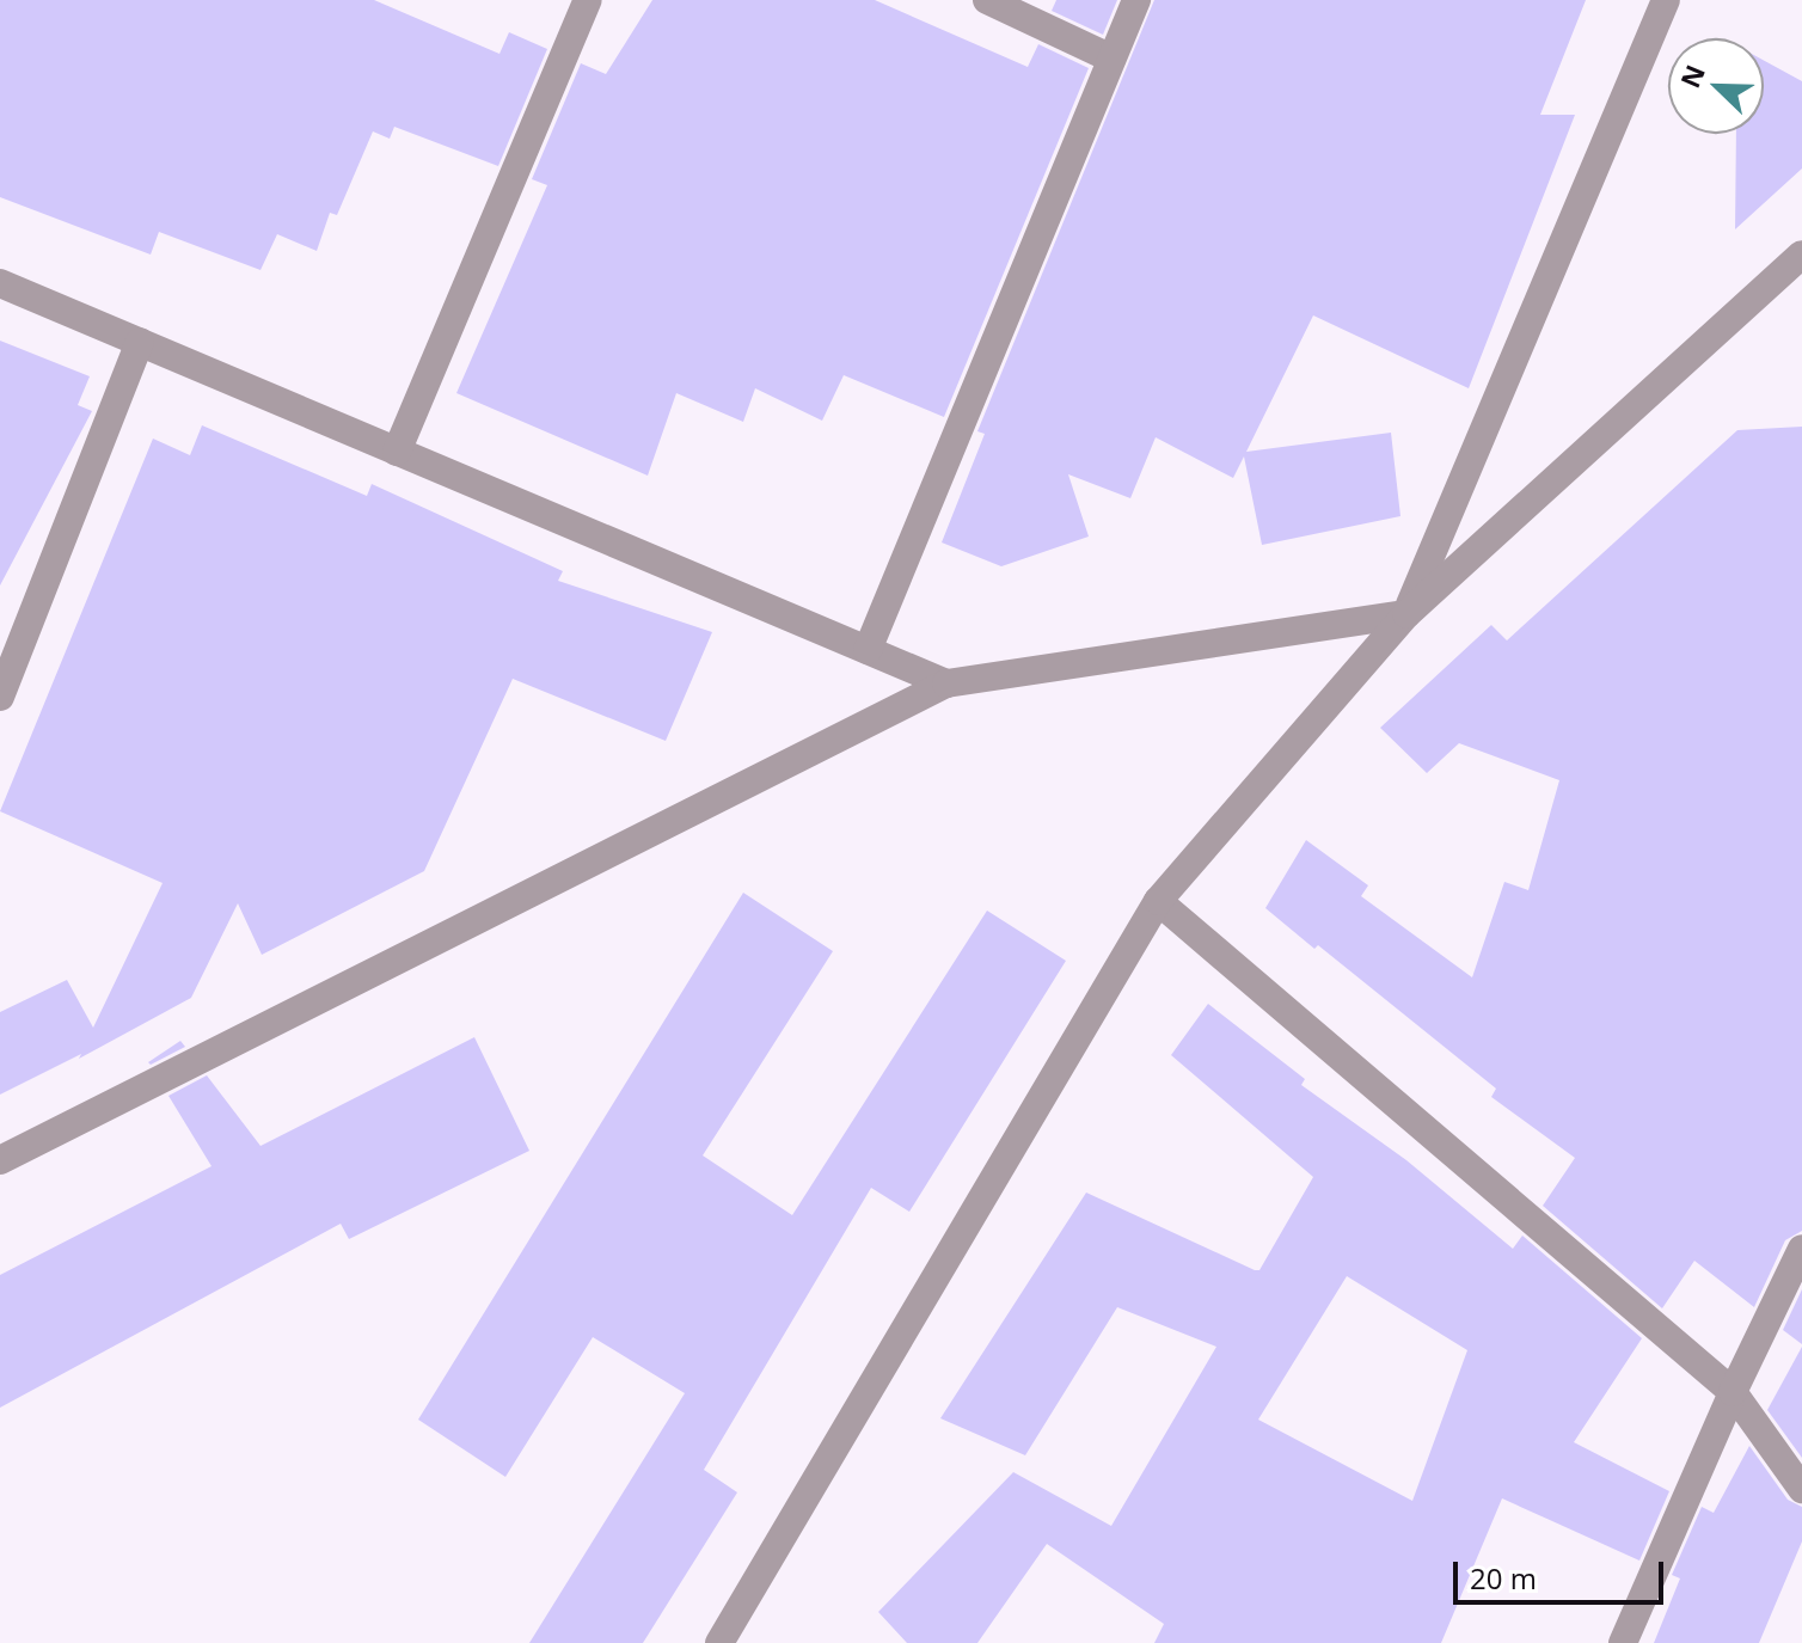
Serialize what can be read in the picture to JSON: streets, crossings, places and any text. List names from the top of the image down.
{
  "scale_bar": "20 m",
  "north": "top left"
}
